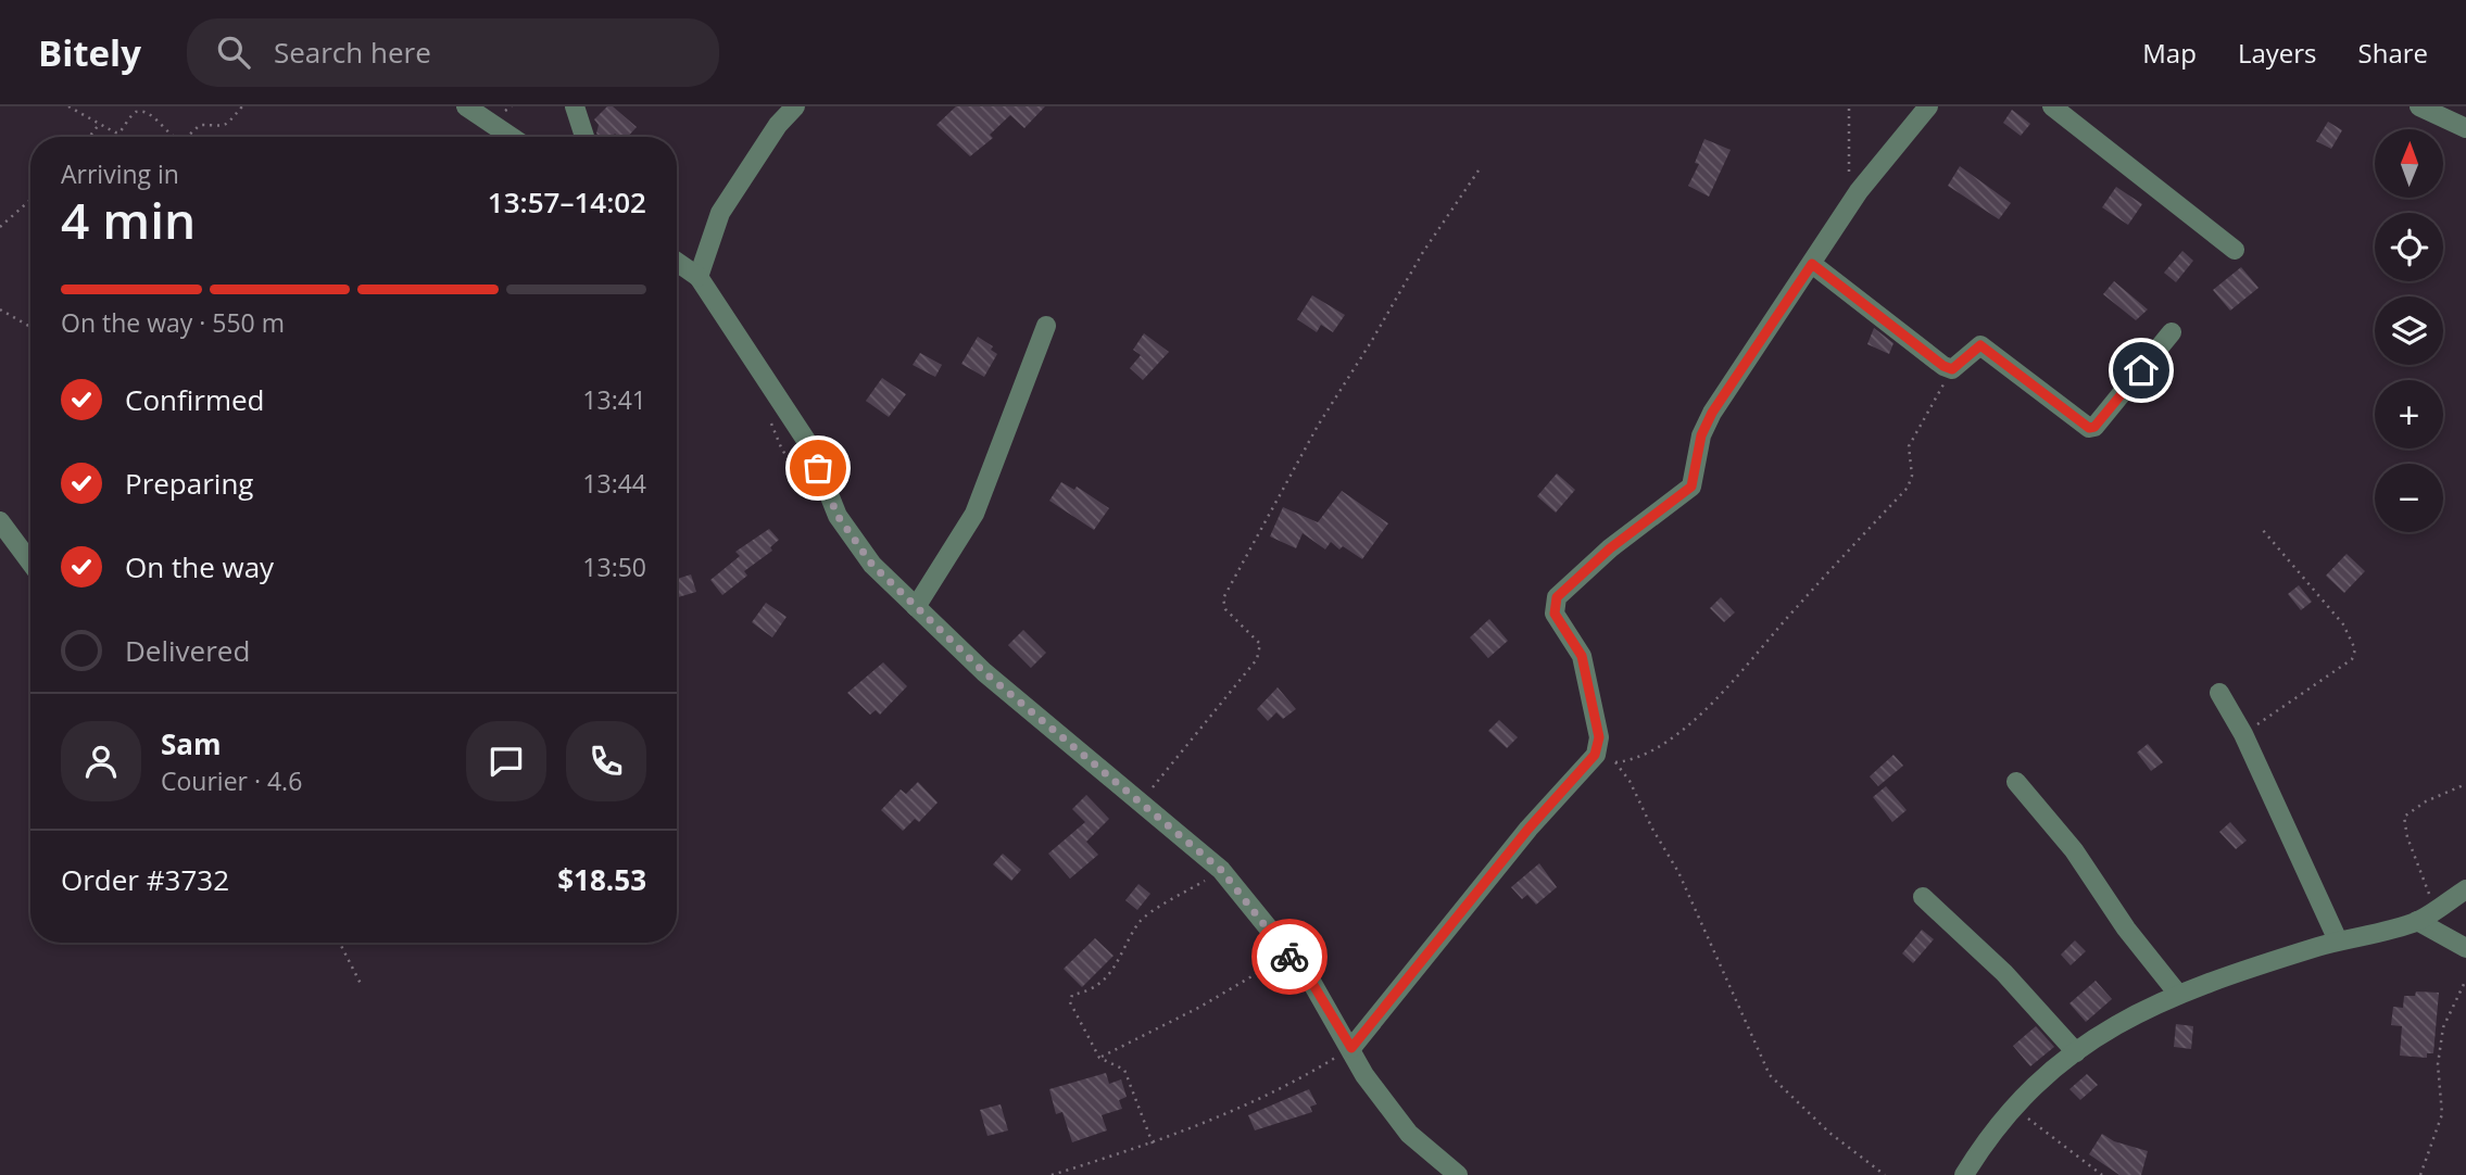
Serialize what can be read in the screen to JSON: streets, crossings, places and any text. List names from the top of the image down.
{
  "north": "top",
  "page": {
    "header": "Bitely",
    "search": "Search here",
    "nav": ["Map", "Layers", "Share"],
    "map_buttons": ["+", "−"],
    "heading": ["4 min", "Arriving in", "13:57–14:02"],
    "panel": [
      "Sam",
      "Courier · 4.6",
      "Order #3732",
      "$18.53"
    ],
    "bar": "On the way · 550 m",
    "list": [
      ["Confirmed", "13:41"],
      ["Preparing", "13:44"],
      ["On the way", "13:50"],
      "Delivered"
    ]
  }
}
